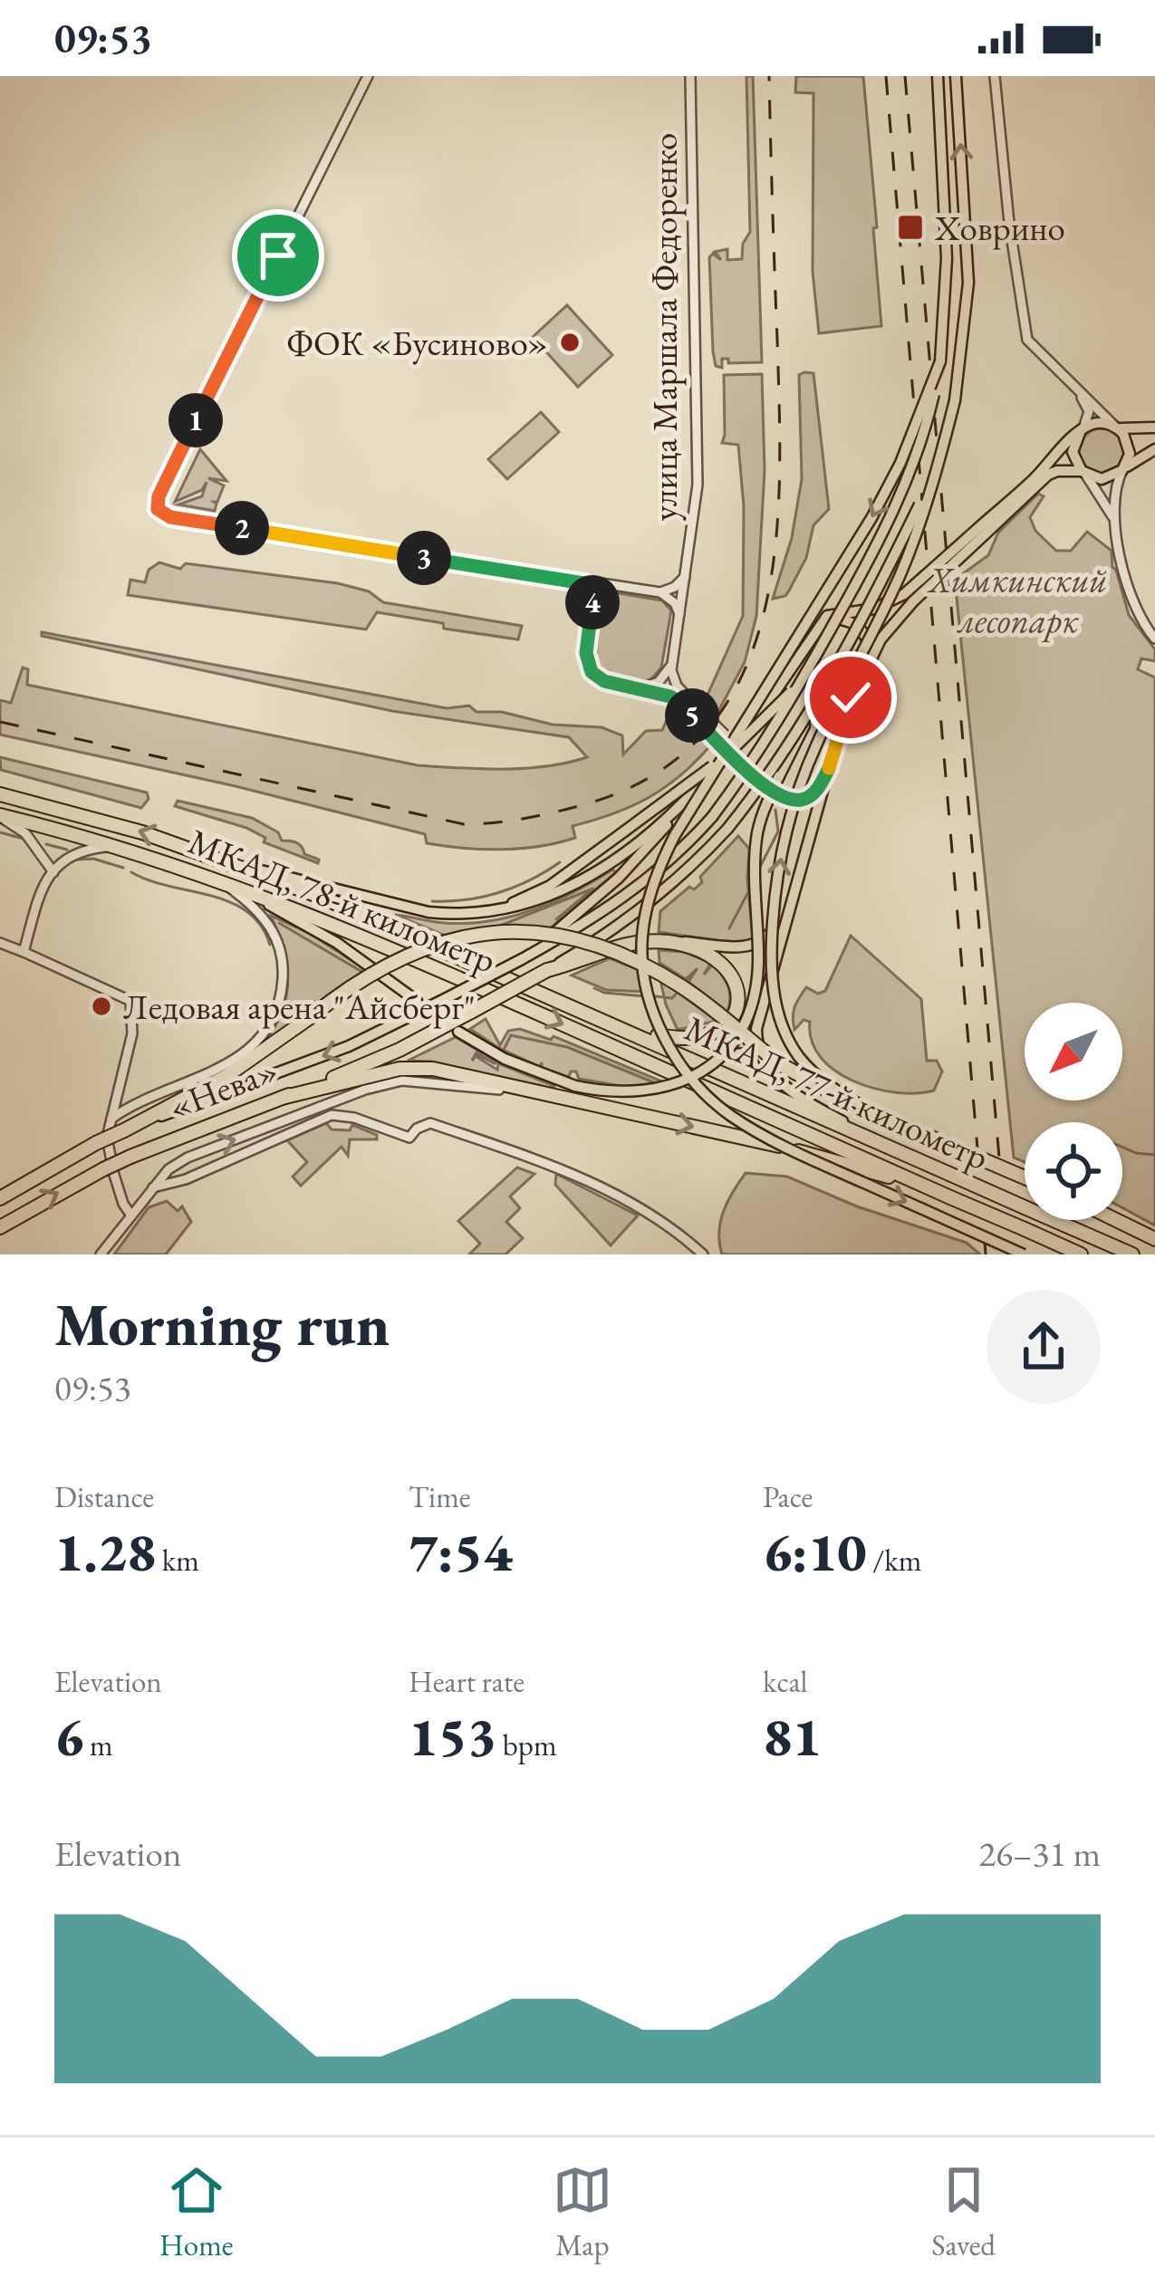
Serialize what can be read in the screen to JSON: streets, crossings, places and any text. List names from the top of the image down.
{
  "streets": {
    "highway": ["МКАД, 78-й километр", "«Нева»", "МКАД, 77-й километр"],
    "street": ["улица Маршала Федоренко"]
  },
  "crossings": [
    ["МКАД, 78-й километр", "МКАД, 77-й километр"]
  ],
  "parks": ["Химкинский лесопарк"],
  "places": {
    "transit": ["Ховрино"],
    "other": ["ФОК «Бусиново»", "Ледовая арена \"Айсберг\""]
  },
  "north": "bottom left",
  "page": {
    "status": "09:53",
    "pins": [
      "1",
      "2",
      "3",
      "4",
      "5"
    ],
    "heading": ["Morning run", "09:53"],
    "stats": [
      ["Distance", "1.28 km"],
      ["Time", "7:54"],
      ["Pace", "6:10 /km"],
      ["Elevation", "6 m"],
      ["Heart rate", "153 bpm"],
      ["kcal", "81"]
    ],
    "chart": ["Elevation", "26–31 m"],
    "tabs": ["Home", "Map", "Saved"]
  }
}
